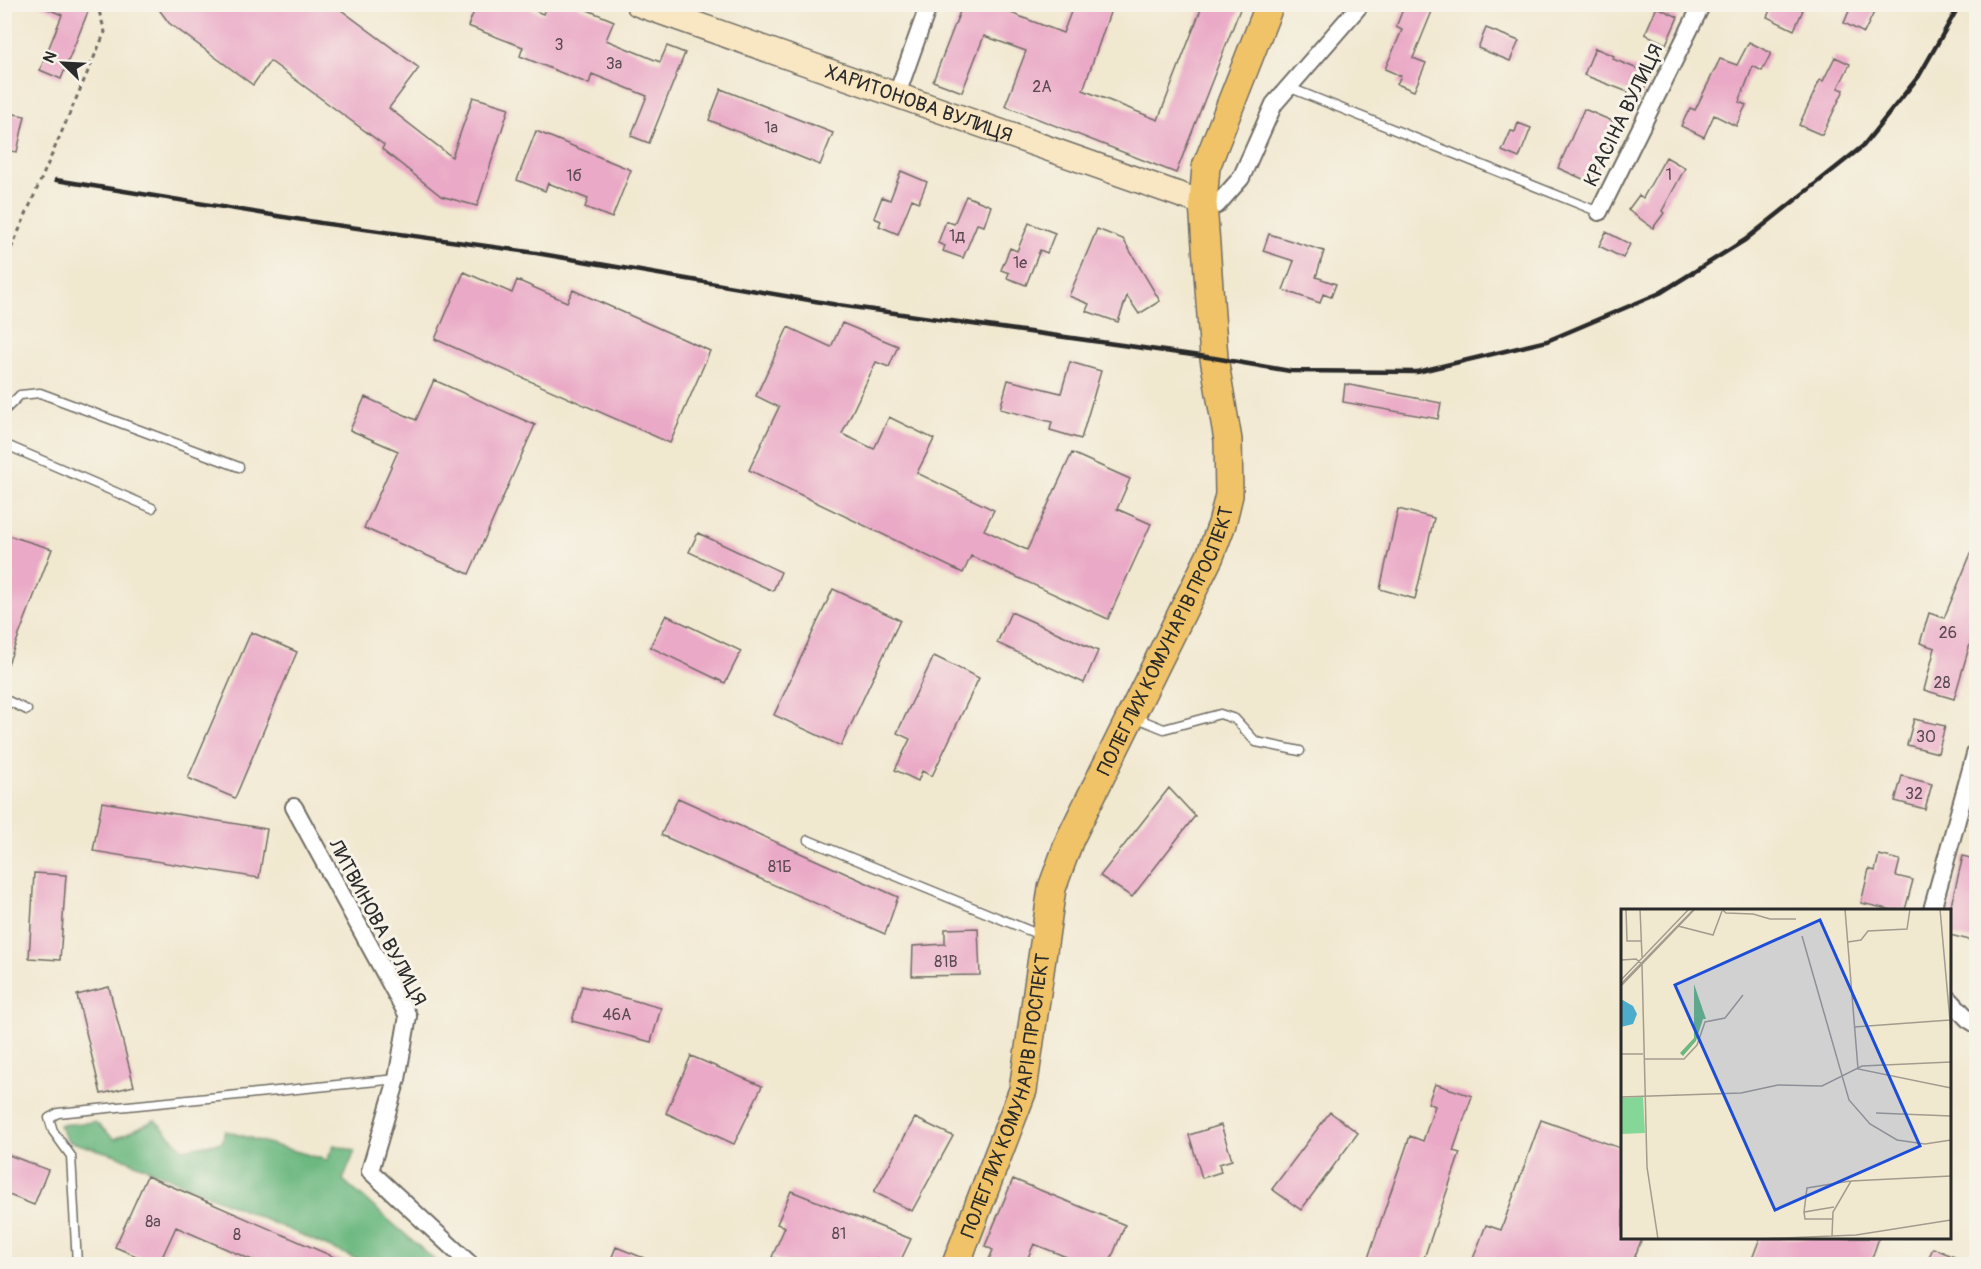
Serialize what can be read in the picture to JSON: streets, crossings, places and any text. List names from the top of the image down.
{
  "streets": {
    "main road": ["ПОЛЕГЛИХ КОМУНАРІВ ПРОСПЕКТ"],
    "street": ["ХАРИТОНОВА ВУЛИЦЯ", "КРАСІНА ВУЛИЦЯ", "ЛИТВИНОВА ВУЛИЦЯ"]
  },
  "crossings": [
    ["ХАРИТОНОВА ВУЛИЦЯ", "ПОЛЕГЛИХ КОМУНАРІВ ПРОСПЕКТ"]
  ],
  "house_numbers": [
    "3",
    "3а",
    "2А",
    "1а",
    "1",
    "1б",
    "1д",
    "1е",
    "26",
    "28",
    "30",
    "32",
    "81Б",
    "81В",
    "46А",
    "8а",
    "81",
    "8"
  ],
  "north": "top left"
}
